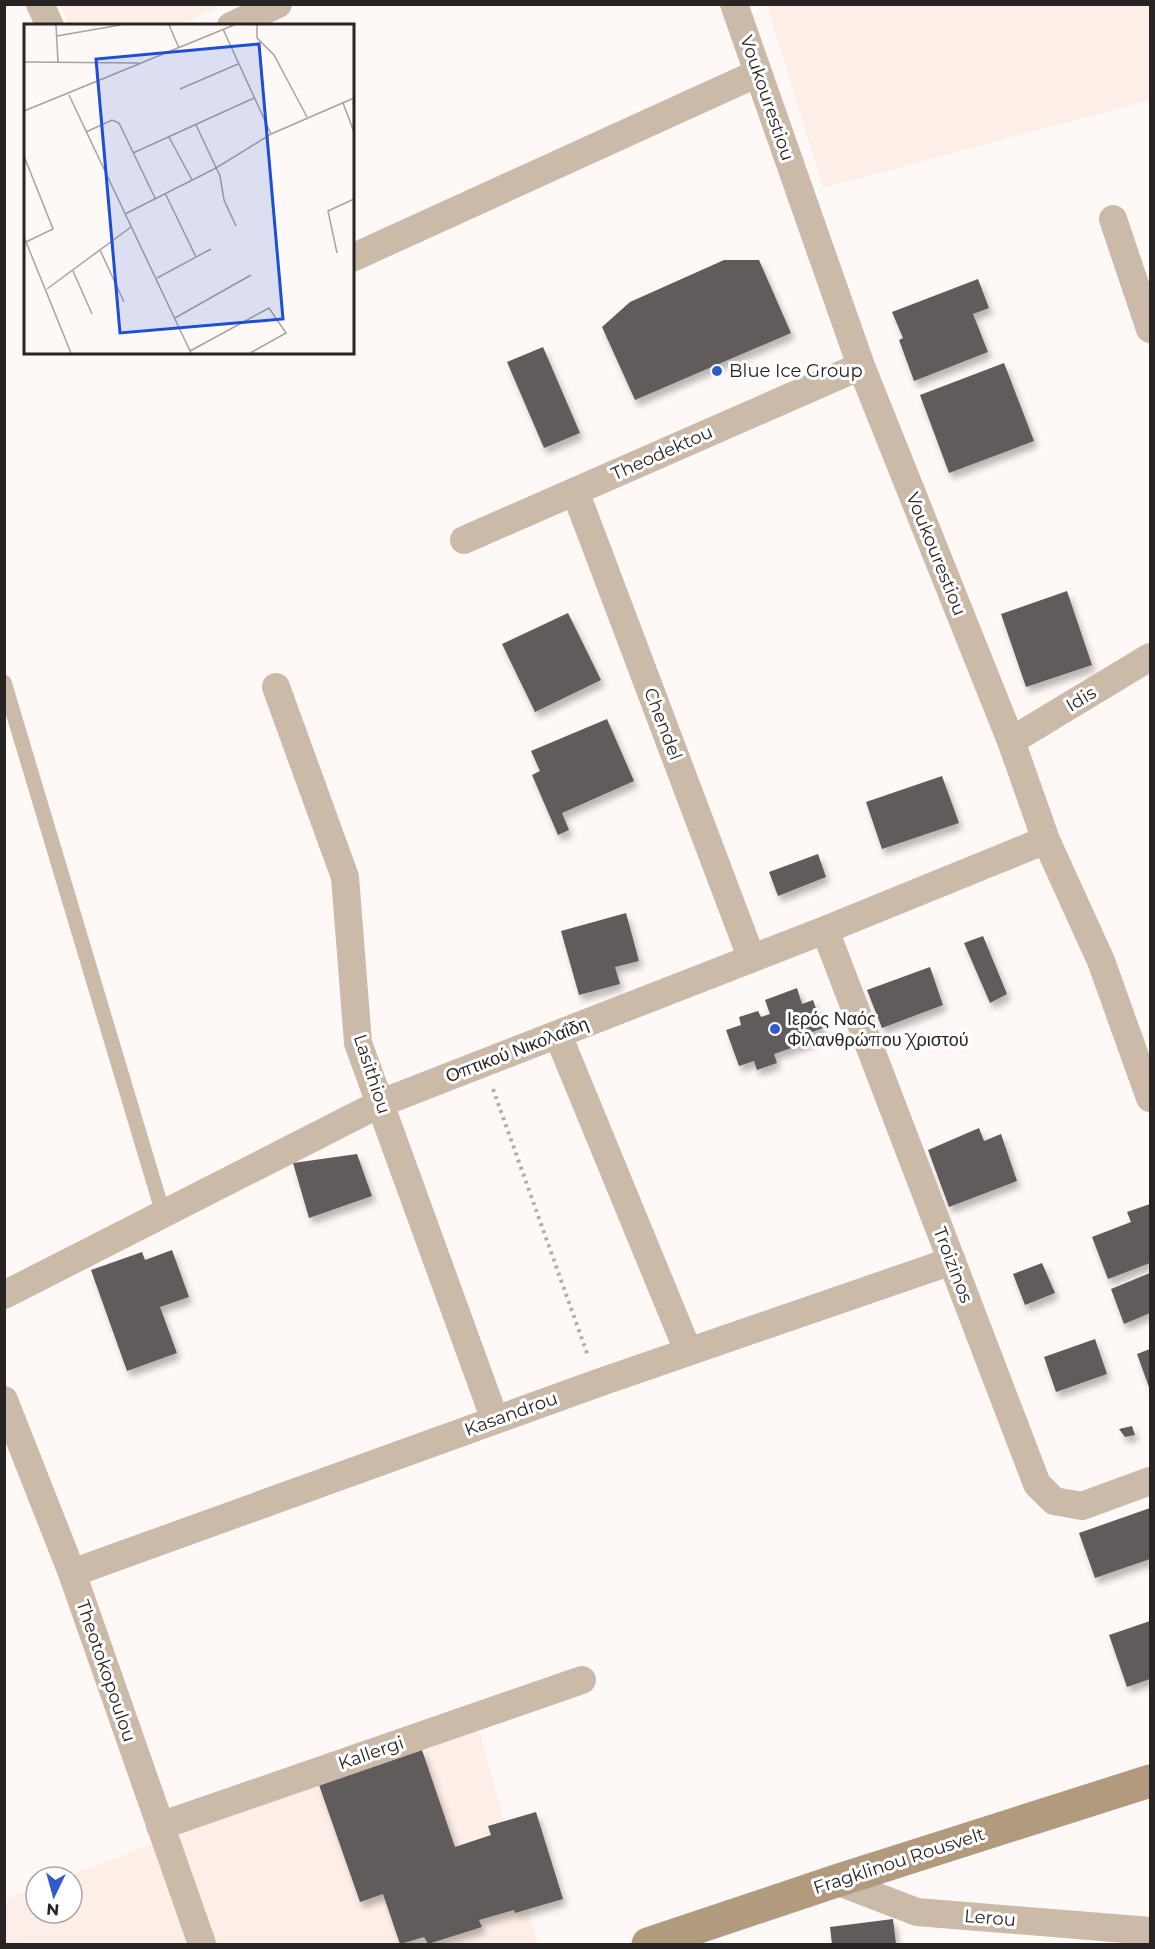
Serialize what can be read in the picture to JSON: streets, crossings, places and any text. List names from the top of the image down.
{
  "streets": {
    "main road": ["Fragklinou Rousvelt"],
    "street": [
      "Voukourestiou",
      "Theodektou",
      "Idis",
      "Chendel",
      "Οπτικού Νικολαΐδη",
      "Lasithiou",
      "Troizinos",
      "Kasandrou",
      "Theotokopoulou",
      "Kallergi",
      "Lerou"
    ]
  },
  "crossings": [
    ["Voukourestiou", "Theodektou"],
    ["Voukourestiou", "Idis"],
    ["Voukourestiou", "Οπτικού Νικολαΐδη"],
    ["Theodektou", "Chendel"],
    ["Chendel", "Οπτικού Νικολαΐδη"],
    ["Οπτικού Νικολαΐδη", "Lasithiou"],
    ["Οπτικού Νικολαΐδη", "Troizinos"],
    ["Lasithiou", "Kasandrou"],
    ["Troizinos", "Kasandrou"],
    ["Kasandrou", "Theotokopoulou"],
    ["Theotokopoulou", "Kallergi"],
    ["Fragklinou Rousvelt", "Lerou"]
  ],
  "places": ["Blue Ice Group", "Ιερός Ναός Φιλανθρώπου Χριστού"],
  "north": "bottom"
}
